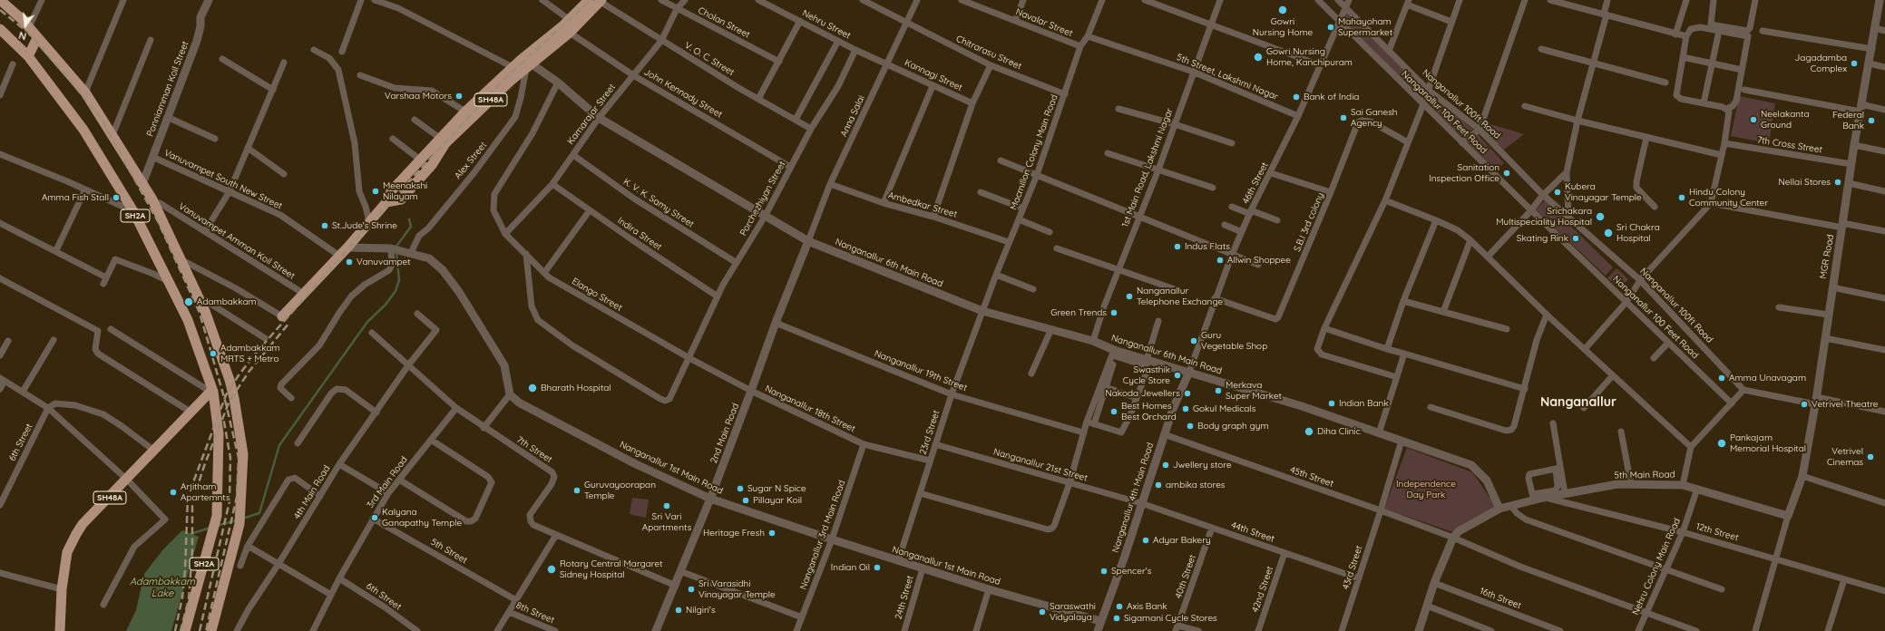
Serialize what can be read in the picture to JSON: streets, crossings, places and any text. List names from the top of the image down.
{
  "streets": {
    "main road": ["SH48A", "SH2A"],
    "street": [
      "Cholan Street",
      "Navalar Street",
      "Nehru Street",
      "Chitrarasu Street",
      "V. O. C. Street",
      "Kannagi Street",
      "5th Street, Lakshmi Nagar",
      "Ponniamman Koil Street",
      "John Kennady Street",
      "Nanganallur 100ft Road",
      "Nanganallur 100 Feet Road",
      "Kamarajar Street",
      "Anna Salai",
      "7th Cross Street",
      "Macmillon Colony Main Road",
      "Alex Street",
      "1st Main Road, Lakshmi Nagar",
      "Vanuvampet South New Street",
      "46th Street",
      "Porchezhiyan Street",
      "K. V. K. Samy Street",
      "Ambedkar Street",
      "S.B.I 3rd colony",
      "Indira Street",
      "Vanuvampet Amman Koil Street",
      "MGR Road",
      "Nanganallur 6th Main Road",
      "Elango Street",
      "Nanganallur 19th Street",
      "Nanganallur 18th Street",
      "23rd Street",
      "2nd Main Road",
      "6th Street",
      "7th Street",
      "Nanganallur 21st Street",
      "Nanganallur 1st Main Road",
      "5th Main Road",
      "45th Street",
      "3rd Main Road",
      "4th Main Road",
      "Nanganallur 4th Main Road",
      "44th Street",
      "12th Street",
      "Nanganallur 3rd Main Road",
      "5th Street",
      "Nehru Colony Main Road",
      "43rd Street",
      "40th Street",
      "42nd Street",
      "24th Street",
      "16th Street",
      "8th Street"
    ]
  },
  "crossings": [
    ["Cholan Street", "Kamarajar Street"],
    ["Navalar Street", "Macmillon Colony Main Road"],
    ["Nehru Street", "Kannagi Street"],
    ["Nehru Street", "Anna Salai"],
    ["Nehru Street", "Porchezhiyan Street"],
    ["Chitrarasu Street", "Anna Salai"],
    ["Chitrarasu Street", "Macmillon Colony Main Road"],
    ["V. O. C. Street", "SH48A"],
    ["V. O. C. Street", "Kamarajar Street"],
    ["V. O. C. Street", "Porchezhiyan Street"],
    ["Kannagi Street", "Anna Salai"],
    ["5th Street, Lakshmi Nagar", "Macmillon Colony Main Road"],
    ["5th Street, Lakshmi Nagar", "1st Main Road, Lakshmi Nagar"],
    ["5th Street, Lakshmi Nagar", "46th Street"],
    ["Ponniamman Koil Street", "Vanuvampet South New Street"],
    ["Ponniamman Koil Street", "SH2A"],
    ["John Kennady Street", "SH48A"],
    ["John Kennady Street", "Kamarajar Street"],
    ["John Kennady Street", "Porchezhiyan Street"],
    ["SH48A", "Alex Street"],
    ["SH48A", "Vanuvampet South New Street"],
    ["SH48A", "SH2A"],
    ["SH48A", "Vanuvampet Amman Koil Street"],
    ["SH48A", "Nanganallur 6th Main Road"],
    ["Nanganallur 100ft Road", "46th Street"],
    ["Nanganallur 100 Feet Road", "46th Street"],
    ["Kamarajar Street", "K. V. K. Samy Street"],
    ["Kamarajar Street", "Indira Street"],
    ["Kamarajar Street", "Nanganallur 6th Main Road"],
    ["Kamarajar Street", "Elango Street"],
    ["Anna Salai", "Ambedkar Street"],
    ["Anna Salai", "Nanganallur 6th Main Road"],
    ["Anna Salai", "2nd Main Road"],
    ["7th Cross Street", "MGR Road"],
    ["Macmillon Colony Main Road", "Ambedkar Street"],
    ["Macmillon Colony Main Road", "Nanganallur 6th Main Road"],
    ["Macmillon Colony Main Road", "23rd Street"],
    ["Alex Street", "Nanganallur 6th Main Road"],
    ["1st Main Road, Lakshmi Nagar", "Nanganallur 6th Main Road"],
    ["46th Street", "S.B.I 3rd colony"],
    ["46th Street", "Nanganallur 6th Main Road"],
    ["46th Street", "Nanganallur 4th Main Road"],
    ["Porchezhiyan Street", "K. V. K. Samy Street"],
    ["Porchezhiyan Street", "Indira Street"],
    ["Porchezhiyan Street", "Nanganallur 6th Main Road"],
    ["Porchezhiyan Street", "Elango Street"],
    ["Porchezhiyan Street", "Nanganallur 18th Street"],
    ["MGR Road", "5th Main Road"],
    ["Nanganallur 6th Main Road", "Elango Street"],
    ["Nanganallur 6th Main Road", "23rd Street"],
    ["Nanganallur 6th Main Road", "2nd Main Road"],
    ["Nanganallur 6th Main Road", "5th Main Road"],
    ["Nanganallur 6th Main Road", "Nanganallur 4th Main Road"],
    ["Nanganallur 6th Main Road", "43rd Street"],
    ["Elango Street", "Nanganallur 18th Street"],
    ["Nanganallur 19th Street", "23rd Street"],
    ["Nanganallur 19th Street", "2nd Main Road"],
    ["Nanganallur 18th Street", "23rd Street"],
    ["Nanganallur 18th Street", "2nd Main Road"],
    ["Nanganallur 18th Street", "Nanganallur 3rd Main Road"],
    ["23rd Street", "Nanganallur 21st Street"],
    ["23rd Street", "Nanganallur 1st Main Road"],
    ["2nd Main Road", "7th Street"],
    ["2nd Main Road", "Nanganallur 1st Main Road"],
    ["6th Street", "3rd Main Road"],
    ["7th Street", "3rd Main Road"],
    ["7th Street", "4th Main Road"],
    ["Nanganallur 21st Street", "Nanganallur 4th Main Road"],
    ["Nanganallur 21st Street", "44th Street"],
    ["Nanganallur 1st Main Road", "Nanganallur 4th Main Road"],
    ["Nanganallur 1st Main Road", "Nanganallur 3rd Main Road"],
    ["Nanganallur 1st Main Road", "24th Street"],
    ["5th Main Road", "45th Street"],
    ["5th Main Road", "12th Street"],
    ["5th Main Road", "Nehru Colony Main Road"],
    ["45th Street", "Nanganallur 4th Main Road"],
    ["45th Street", "Nehru Colony Main Road"],
    ["45th Street", "43rd Street"],
    ["3rd Main Road", "5th Street"],
    ["Nanganallur 4th Main Road", "44th Street"],
    ["44th Street", "43rd Street"],
    ["44th Street", "40th Street"],
    ["44th Street", "42nd Street"],
    ["12th Street", "Nehru Colony Main Road"]
  ],
  "districts": ["Nanganallur"],
  "water": ["Adambakkam Lake"],
  "parks": ["Independence Day Park"],
  "places": [
    "Gowri Nursing Home",
    "Mahayoham Supermarket",
    "Gowri Nursing Home, Kanchipuram",
    "Jagadamba Complex",
    "Varshaa Motors",
    "Bank of India",
    "Sai Ganesh Agency",
    "Neelakanta Ground",
    "Federal Bank",
    "Sanitation Inspection Office",
    "Nellai Stores",
    "Meenakshi Nilayam",
    "Kubera Vinayagar Temple",
    "Amma Fish Stall",
    "Hindu Colony Community Center",
    "Srichakara Multispeciality Hospital",
    "St.Jude's Shrine",
    "Sri Chakra Hospital",
    "Skating Rink",
    "Indus Flats",
    "Allwin Shoppee",
    "Vanuvampet",
    "Nanganallur Telephone Exchange",
    "Adambakkam",
    "Green Trends",
    "Guru Vegetable Shop",
    "Adambakkam MRTS + Metro",
    "Swasthik Cycle Store",
    "Amma Unavagam",
    "Bharath Hospital",
    "Merkava Super Market",
    "Nakoda Jewellers",
    "Indian Bank",
    "Vetrivel Theatre",
    "Gokul Medicals",
    "Best Homes Best Orchard",
    "Body graph gym",
    "Diha Clinic",
    "Pankajam Memorial Hospital",
    "Vetrivel Cinemas",
    "Jwellery store",
    "ambika stores",
    "Sugar N Spice",
    "Guruvayoorapan Temple",
    "Arjitham Apartemnts",
    "Pillayar Koil",
    "Sri Vari Apartments",
    "Kalyana Ganapathy Temple",
    "Heritage Fresh",
    "Adyar Bakery",
    "Indian Oil",
    "Rotary Central Margaret Sidney Hospital",
    "Spencer's",
    "Sri Varasidhi Vinayagar Temple",
    "Axis Bank",
    "Nilgiri's",
    "Saraswathi Vidyalaya",
    "Sigamani Cycle Stores"
  ],
  "north": "bottom"
}
